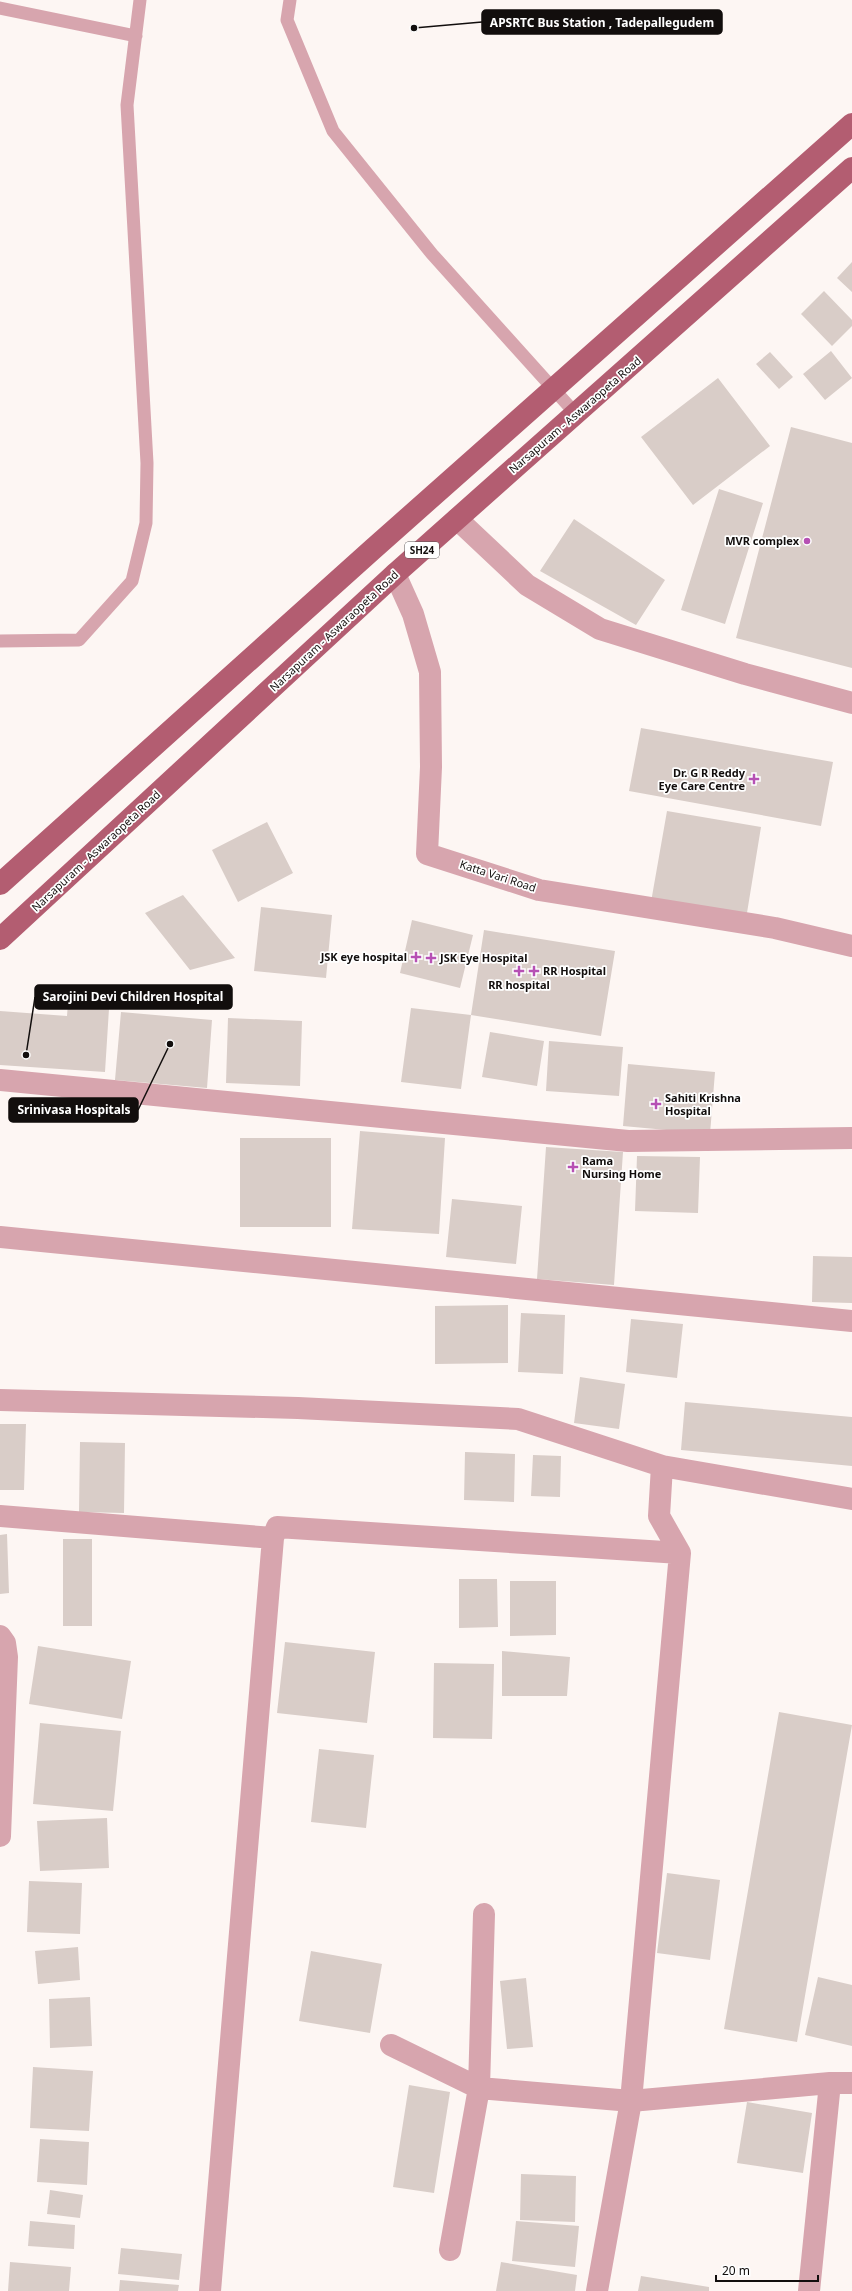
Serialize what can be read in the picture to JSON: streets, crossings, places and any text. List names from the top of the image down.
{
  "streets": {
    "main road": ["Narsapuram - Aswaraopeta Road", "SH24"],
    "street": ["Katta Vari Road"]
  },
  "crossings": [
    ["Narsapuram - Aswaraopeta Road", "Katta Vari Road"]
  ],
  "places": {
    "other": [
      "APSRTC Bus Station , Tadepallegudem",
      "MVR complex",
      "Srinivasa Hospitals",
      "Sarojini Devi Children Hospital"
    ],
    "health": [
      "Dr. G R Reddy Eye Care Centre",
      "JSK eye hospital",
      "JSK Eye Hospital",
      "RR hospital",
      "RR Hospital",
      "Sahiti Krishna Hospital",
      "Rama Nursing Home"
    ]
  },
  "scale_bar": "20 m"
}
